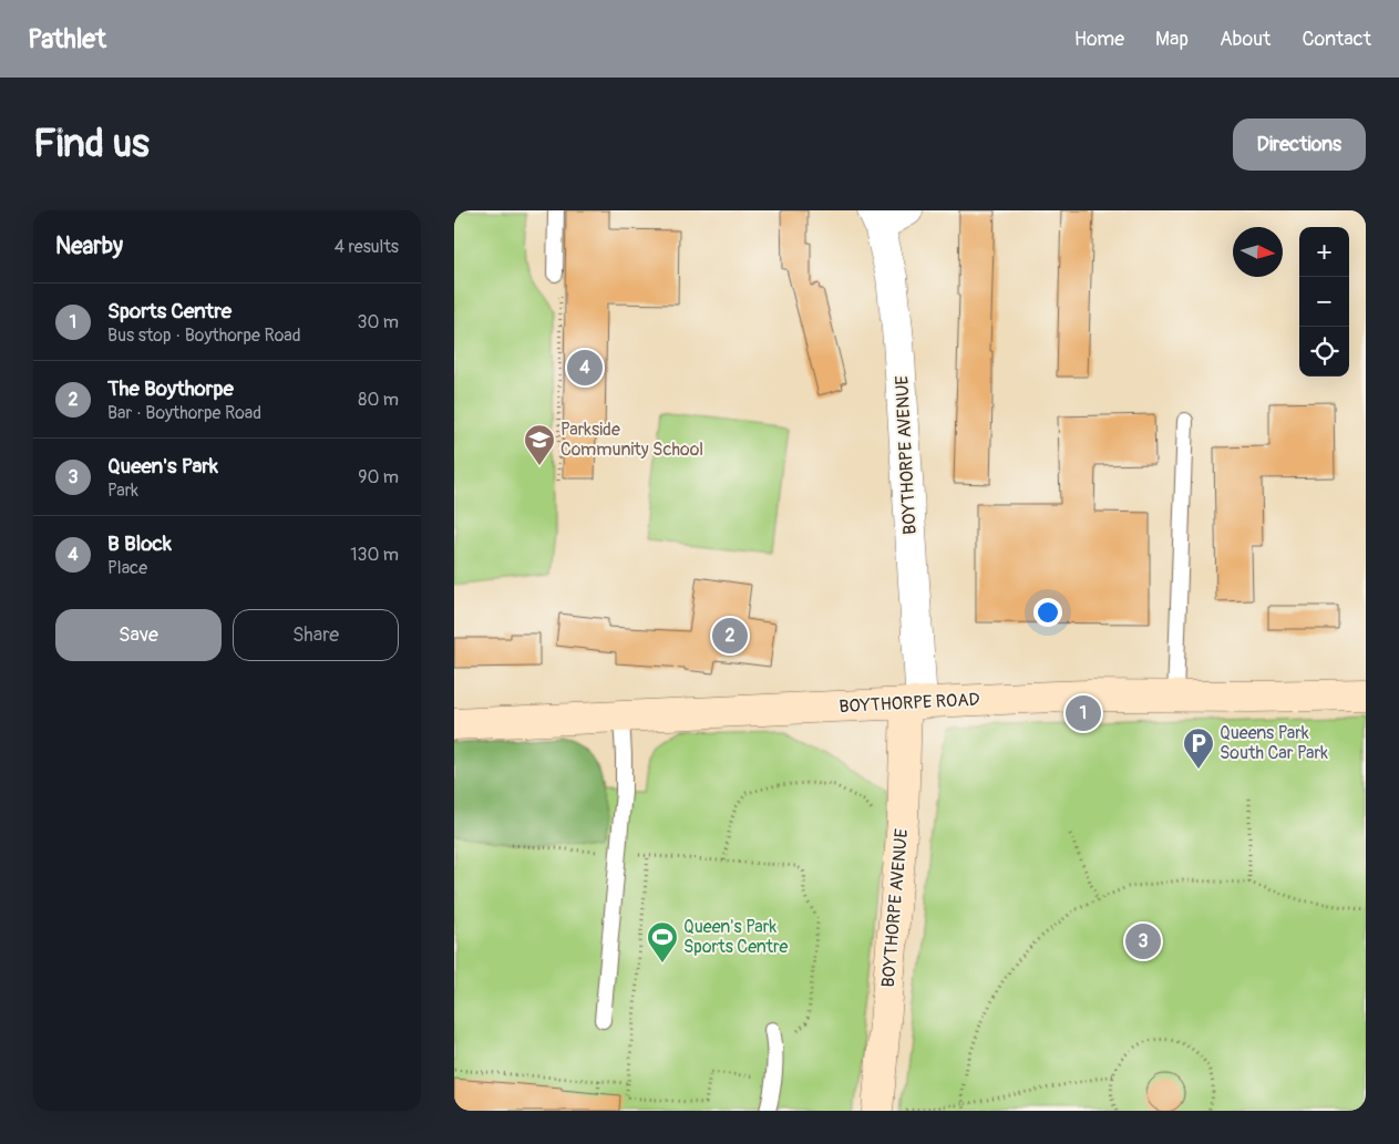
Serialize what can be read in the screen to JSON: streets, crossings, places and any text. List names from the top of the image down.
{
  "streets": {
    "street": ["BOYTHORPE AVENUE", "BOYTHORPE ROAD"]
  },
  "crossings": [
    ["BOYTHORPE AVENUE", "BOYTHORPE ROAD"]
  ],
  "places": {
    "school or university": ["Parkside Community School"],
    "parking": ["Queens Park South Car Park"],
    "sports": ["Queen's Park Sports Centre"]
  },
  "north": "right",
  "page": {
    "header": "Pathlet",
    "nav": [
      "Home",
      "Map",
      "About",
      "Contact"
    ],
    "buttons": [
      "Directions",
      ["Save", "Share"]
    ],
    "title": "Find us",
    "heading": ["Nearby", "4 results"],
    "map_buttons": ["+", "−"],
    "list": [
      {
        "mark": "1",
        "name": "Sports Centre",
        "note": "Bus stop · Boythorpe Road",
        "value": "30 m"
      },
      {
        "mark": "2",
        "name": "The Boythorpe",
        "note": "Bar · Boythorpe Road",
        "value": "80 m"
      },
      {
        "mark": "3",
        "name": "Queen's Park",
        "note": "Park",
        "value": "90 m"
      },
      {
        "mark": "4",
        "name": "B Block",
        "note": "Place",
        "value": "130 m"
      }
    ],
    "pins": [
      "4",
      "2",
      "1",
      "3"
    ]
  }
}
